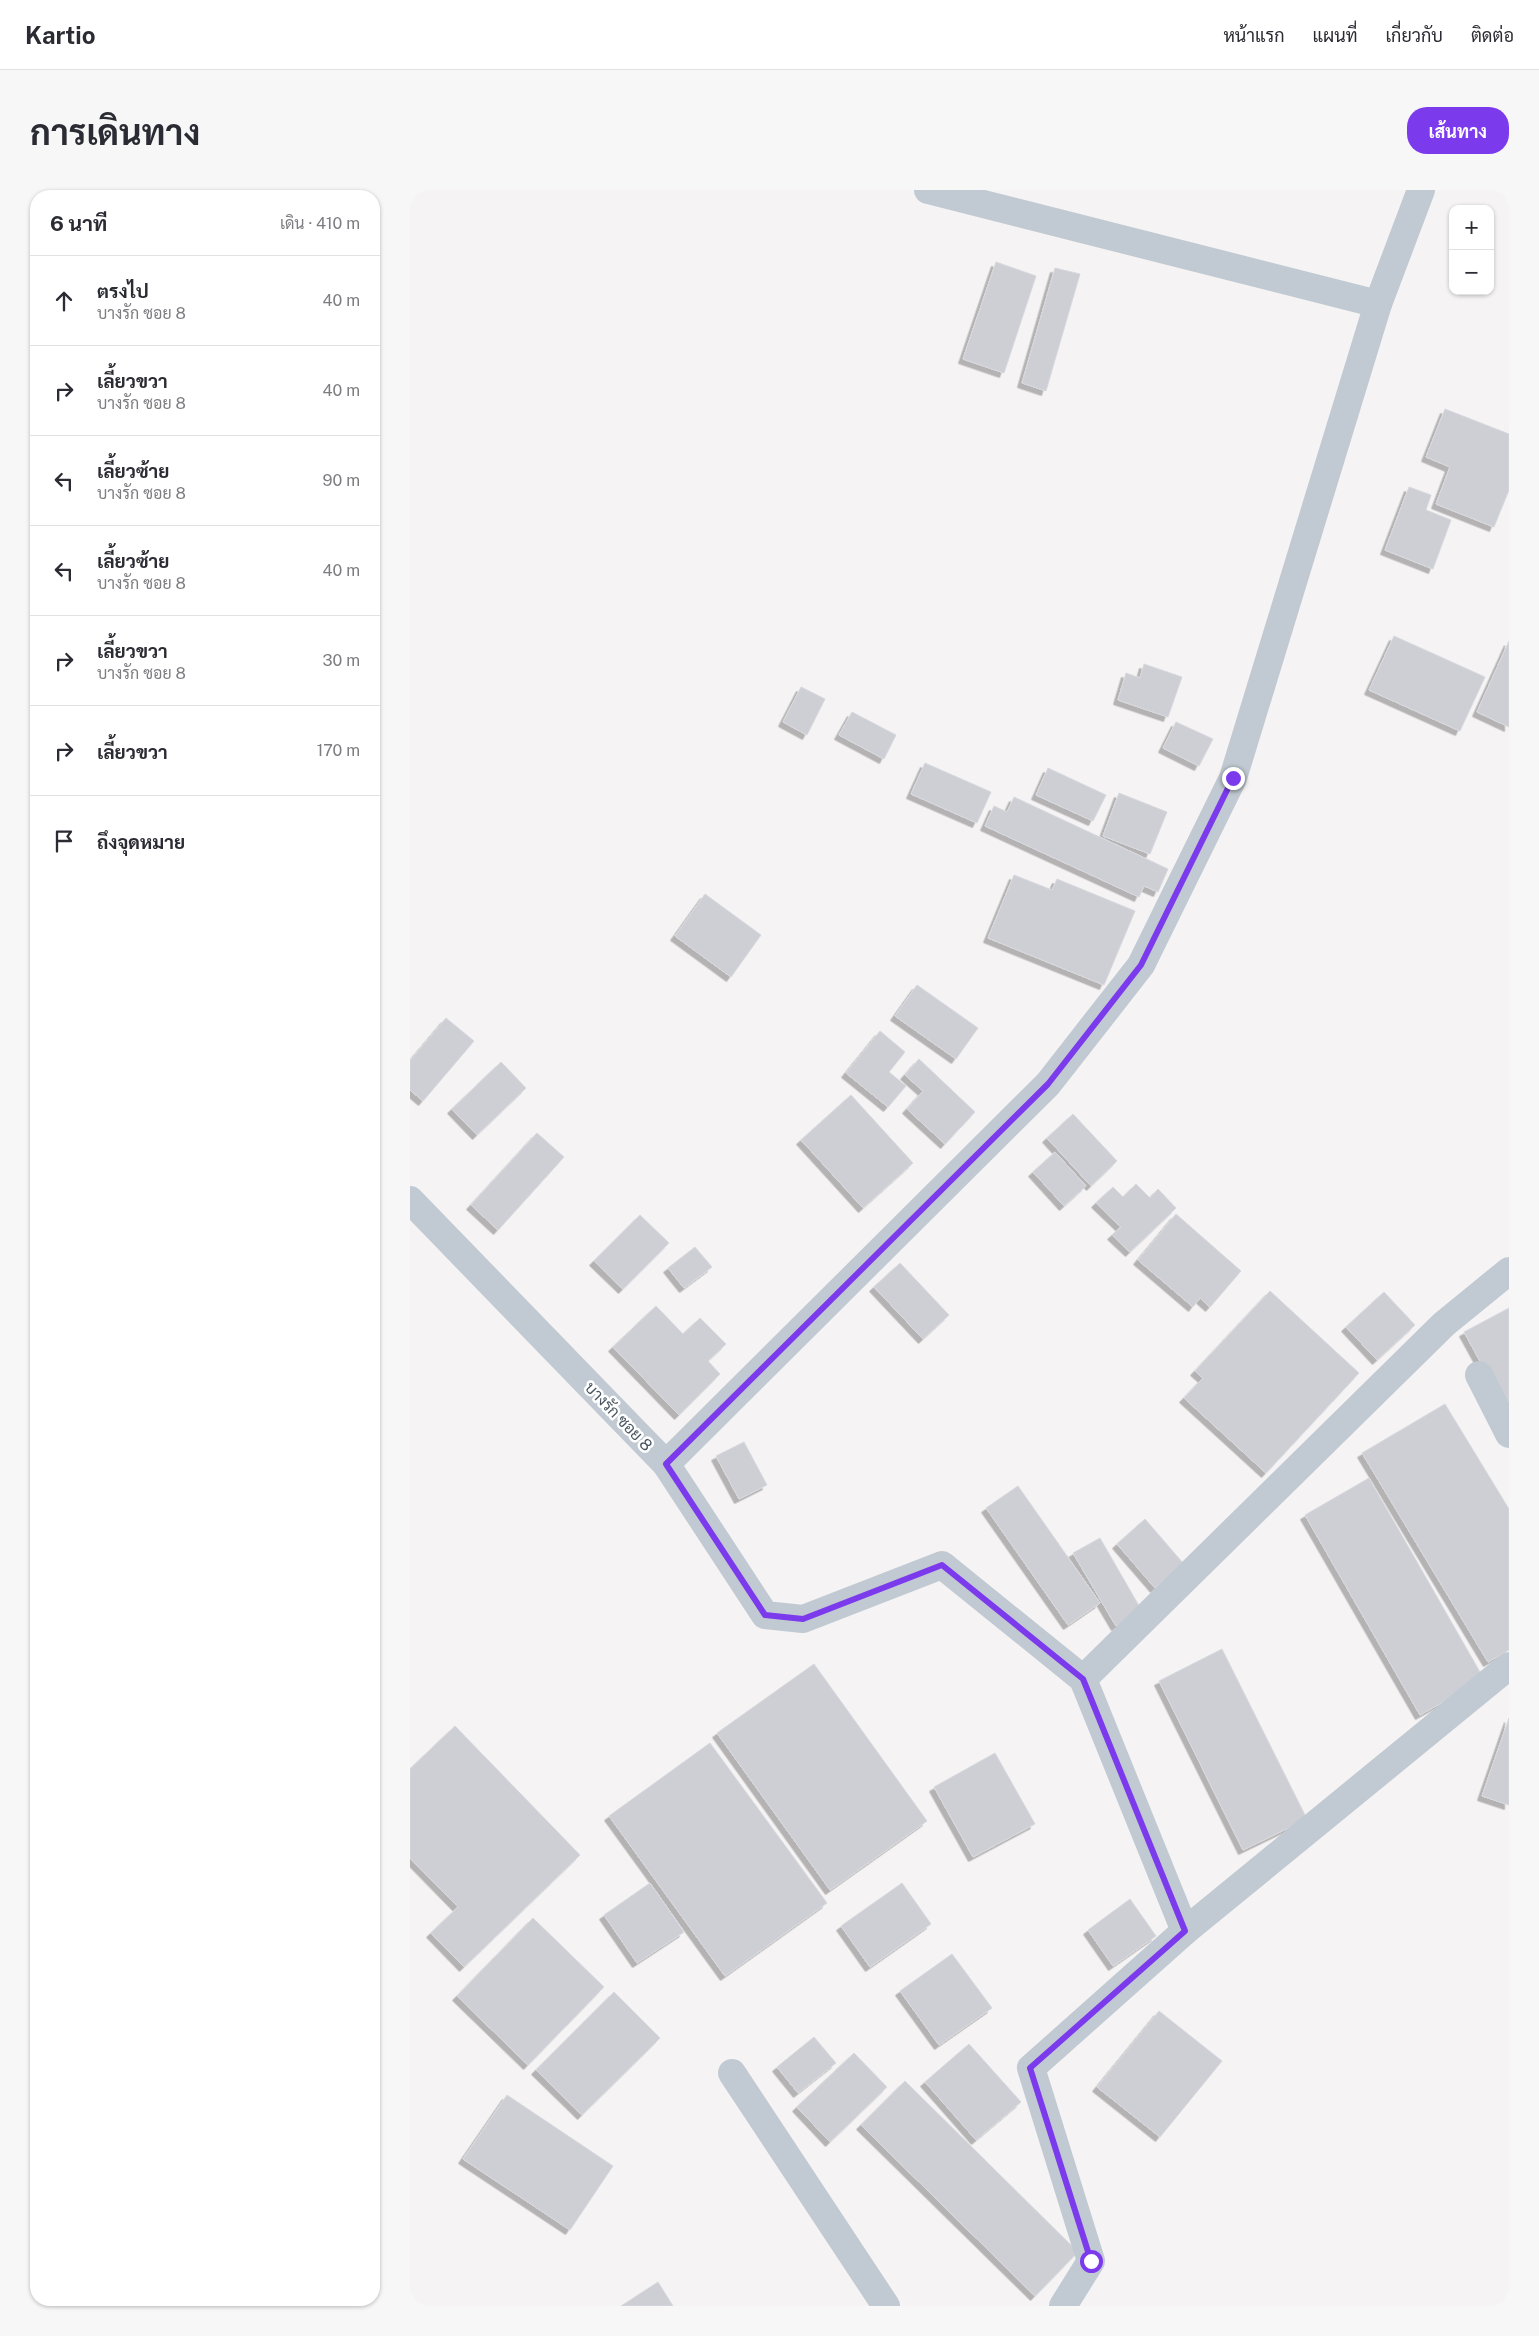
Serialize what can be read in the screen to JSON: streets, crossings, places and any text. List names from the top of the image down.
{
  "streets": {
    "street": ["บางรัก ซอย 8"]
  },
  "page": {
    "header": "Kartio",
    "nav": [
      "หน้าแรก",
      "แผนที่",
      "เกี่ยวกับ",
      "ติดต่อ"
    ],
    "buttons": "เส้นทาง",
    "title": "การเดินทาง",
    "heading": ["6 นาที", "เดิน · 410 m"],
    "map_buttons": ["+", "−"],
    "list": [
      ["ตรงไป", "บางรัก ซอย 8", "40 m"],
      ["เลี้ยวขวา", "บางรัก ซอย 8", "40 m"],
      ["เลี้ยวซ้าย", "บางรัก ซอย 8", "90 m"],
      ["เลี้ยวซ้าย", "บางรัก ซอย 8", "40 m"],
      ["เลี้ยวขวา", "บางรัก ซอย 8", "30 m"],
      ["เลี้ยวขวา", "170 m"],
      "ถึงจุดหมาย"
    ]
  }
}
